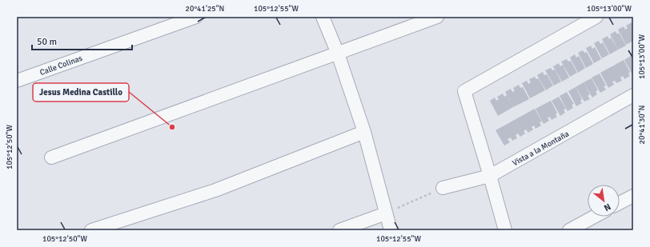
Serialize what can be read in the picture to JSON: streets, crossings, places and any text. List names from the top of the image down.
{
  "streets": {
    "street": ["Calle Colinas", "Vista a la Montaña"]
  },
  "places": ["Jesus Medina Castillo"],
  "scale_bar": "50 m",
  "north": "bottom right",
  "coordinates": [
    "20°41'25\"N",
    "105°12'55\"W",
    "105°13'00\"W",
    "20°41'30\"N",
    "105°12'50\"W"
  ]
}
